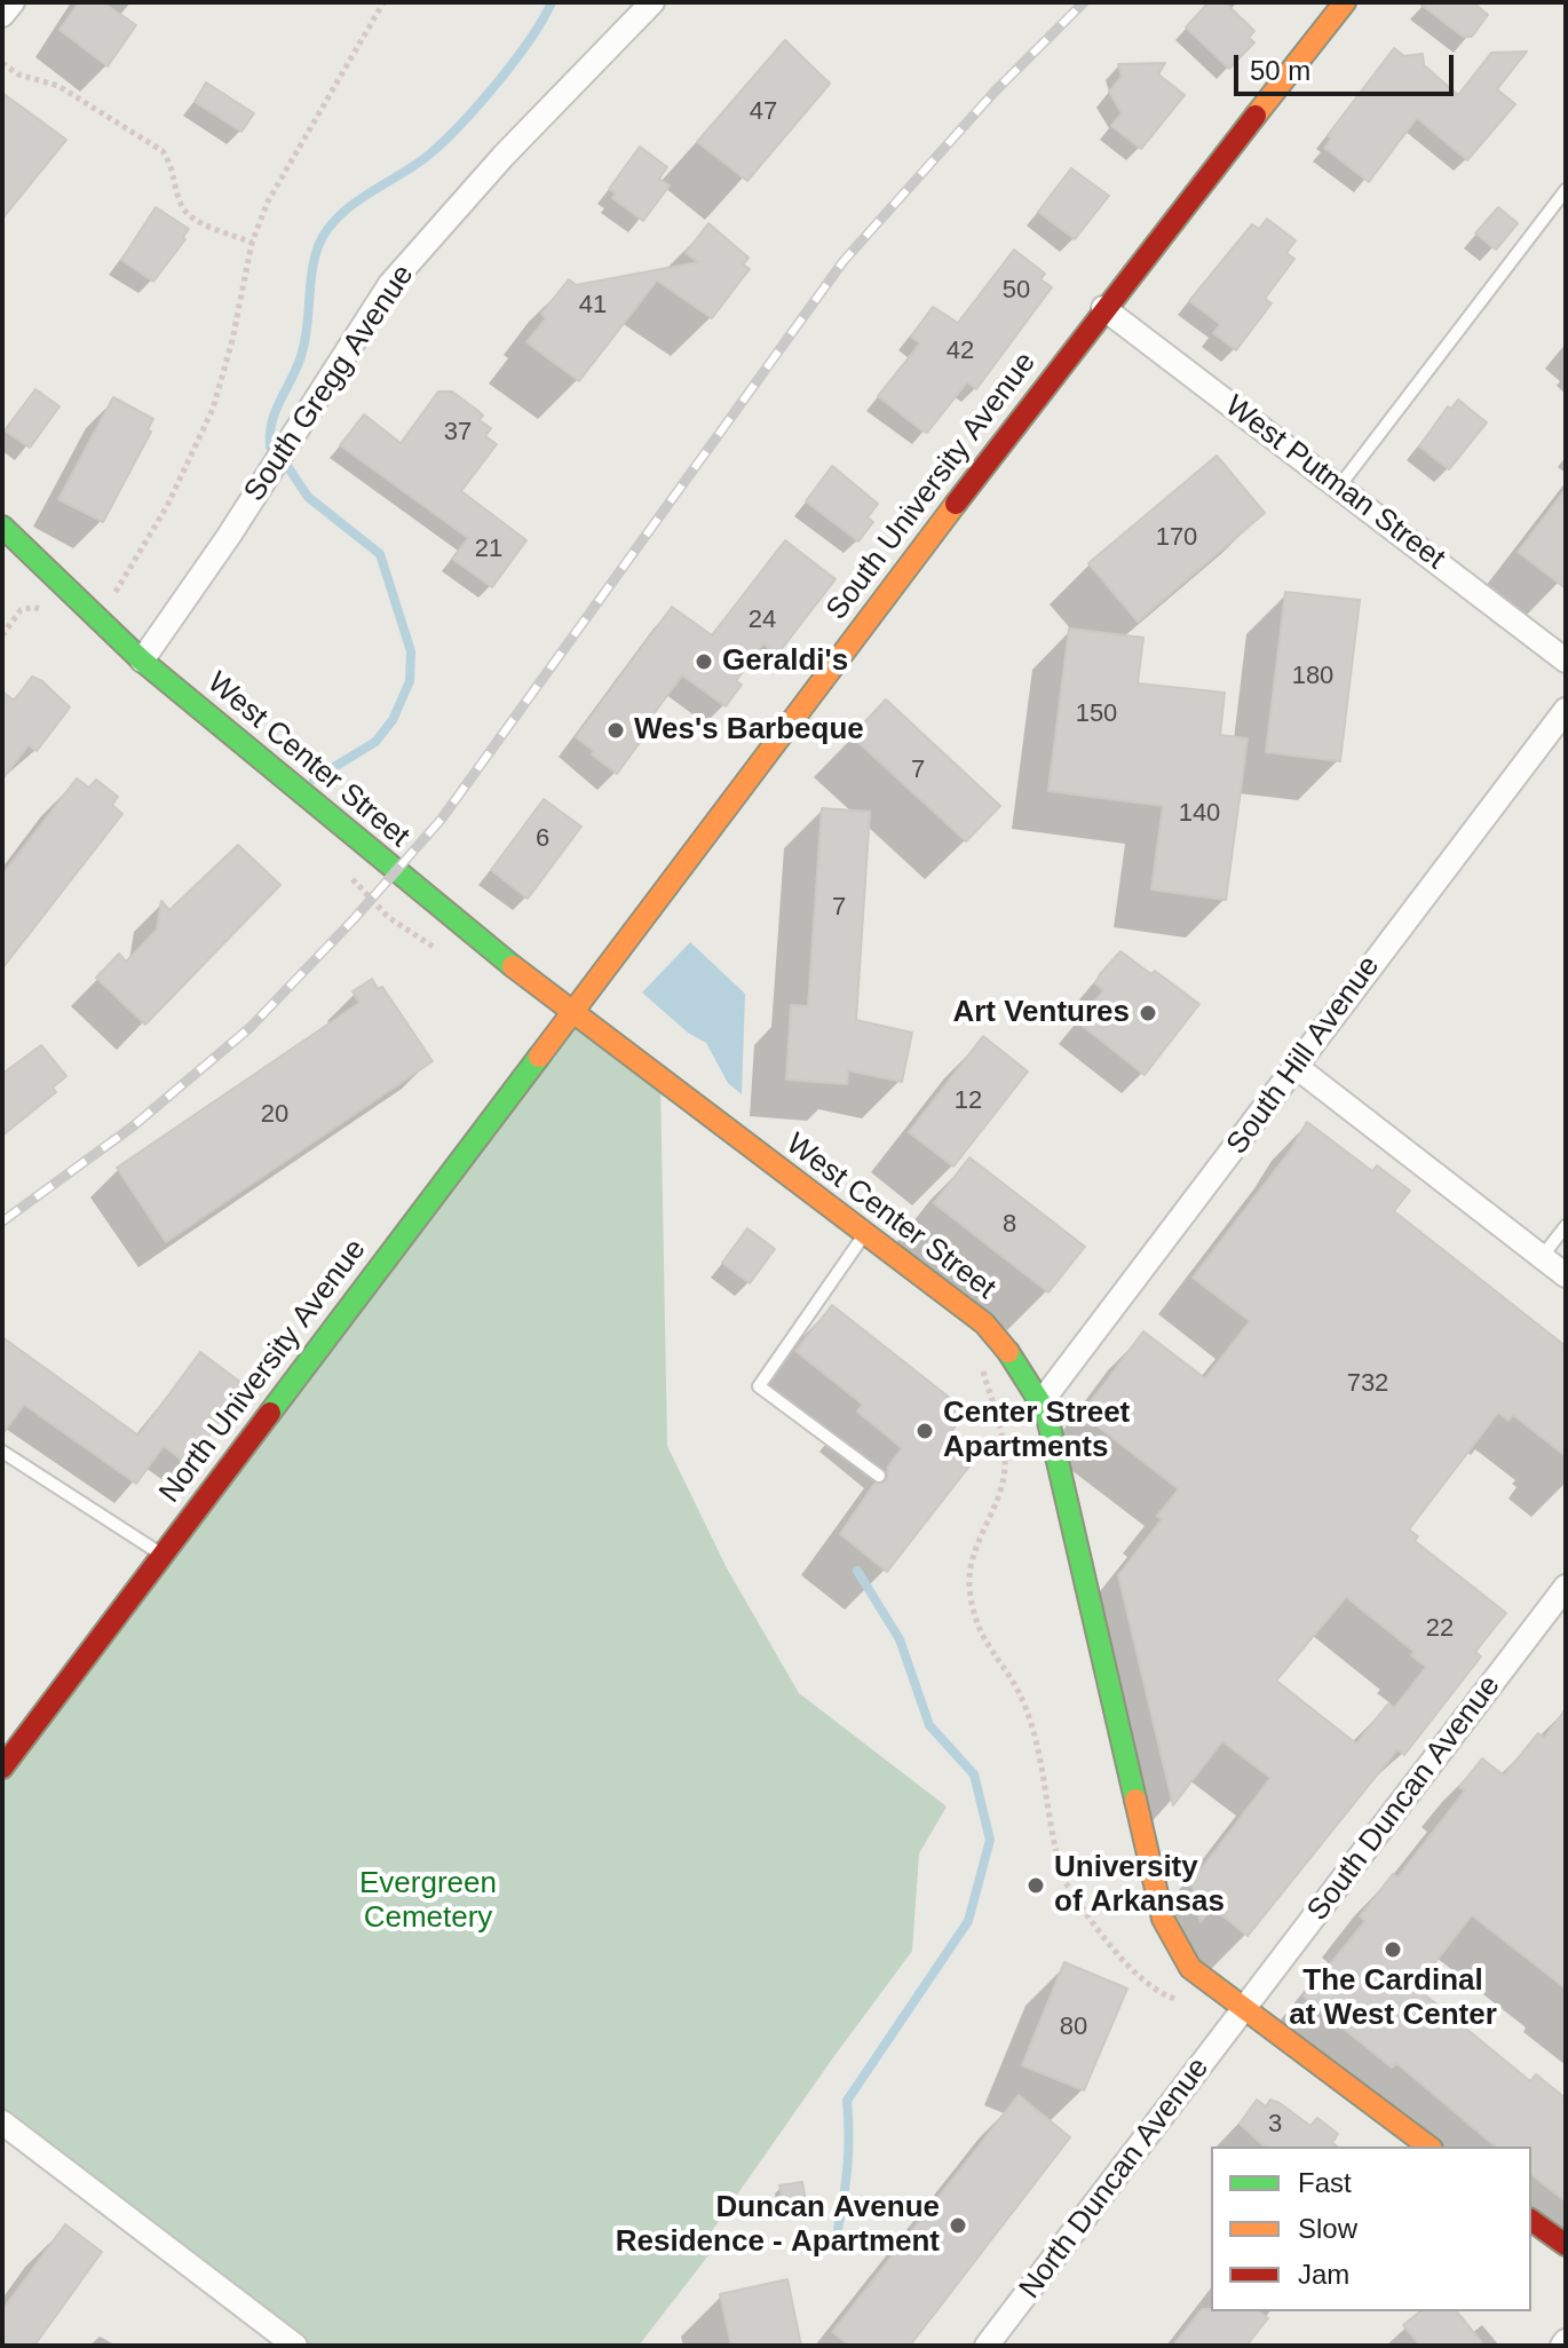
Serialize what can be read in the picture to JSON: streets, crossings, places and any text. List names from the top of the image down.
{
  "streets": {
    "street": [
      "South Gregg Avenue",
      "West Putman Street",
      "South University Avenue",
      "West Center Street",
      "South Hill Avenue",
      "North University Avenue",
      "South Duncan Avenue",
      "North Duncan Avenue"
    ]
  },
  "crossings": [
    ["South Gregg Avenue", "West Center Street"],
    ["West Putman Street", "South University Avenue"],
    ["South University Avenue", "West Center Street"],
    ["South University Avenue", "North University Avenue"],
    ["West Center Street", "South Hill Avenue"],
    ["West Center Street", "North University Avenue"],
    ["West Center Street", "South Duncan Avenue"],
    ["West Center Street", "North Duncan Avenue"],
    ["South Duncan Avenue", "North Duncan Avenue"]
  ],
  "parks": ["Evergreen Cemetery"],
  "places": [
    "Geraldi's",
    "Wes's Barbeque",
    "Art Ventures",
    "Center Street Apartments",
    "University of Arkansas",
    "The Cardinal at West Center",
    "Duncan Avenue Residence - Apartment"
  ],
  "house_numbers": [
    "47",
    "50",
    "41",
    "42",
    "37",
    "170",
    "21",
    "24",
    "180",
    "150",
    "7",
    "140",
    "6",
    "7",
    "12",
    "20",
    "8",
    "732",
    "22",
    "80",
    "3"
  ],
  "legend": ["Fast", "Slow", "Jam"],
  "scale_bar": "50 m"
}
